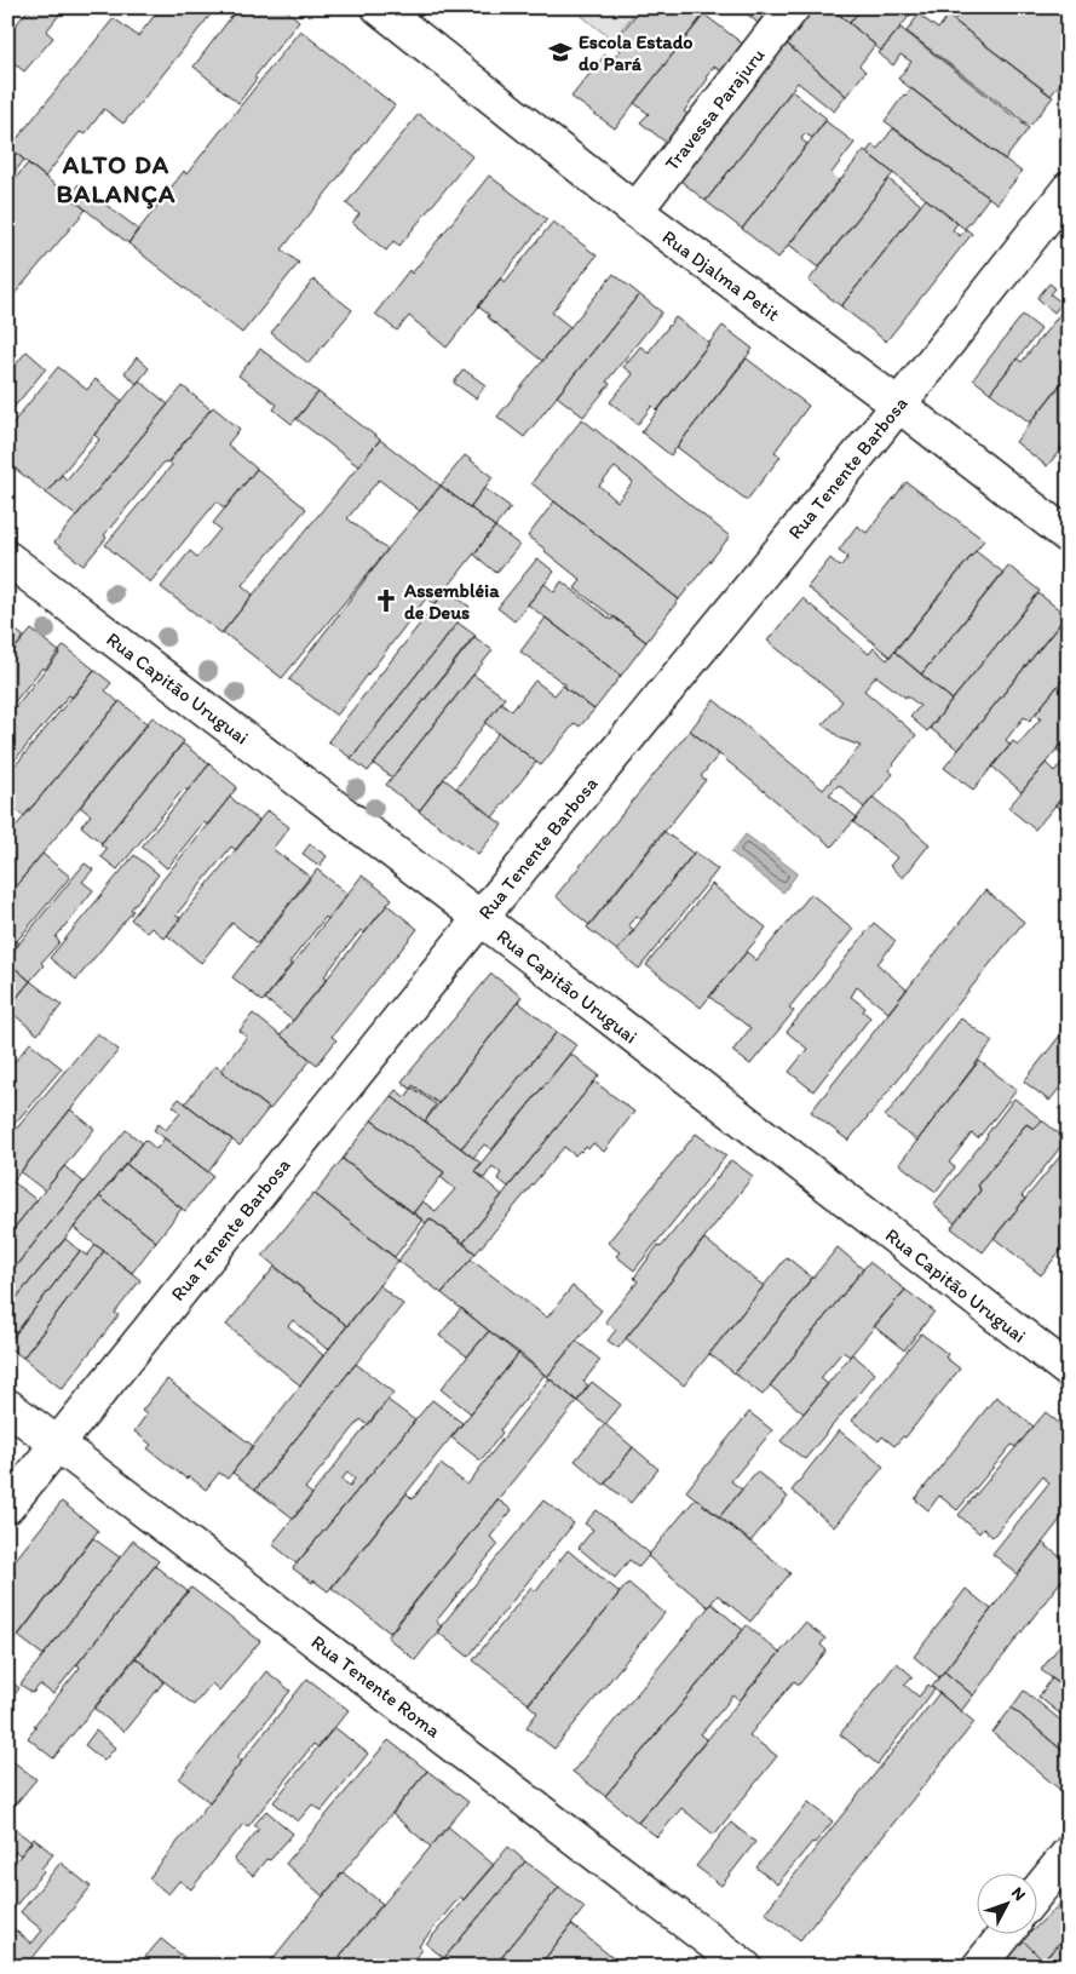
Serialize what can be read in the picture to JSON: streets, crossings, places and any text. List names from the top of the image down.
{
  "streets": {
    "street": [
      "Travessa Parajuru",
      "Rua Djalma Petit",
      "Rua Tenente Barbosa",
      "Rua Capitão Uruguai",
      "Rua Tenente Roma"
    ]
  },
  "crossings": [
    ["Travessa Parajuru", "Rua Djalma Petit"],
    ["Rua Djalma Petit", "Rua Tenente Barbosa"],
    ["Rua Tenente Barbosa", "Rua Capitão Uruguai"],
    ["Rua Tenente Barbosa", "Rua Tenente Roma"]
  ],
  "districts": ["ALTO DA BALANÇA"],
  "places": {
    "school or university": ["Escola Estado do Pará"],
    "church": ["Assembléia de Deus"]
  },
  "north": "top right"
}
